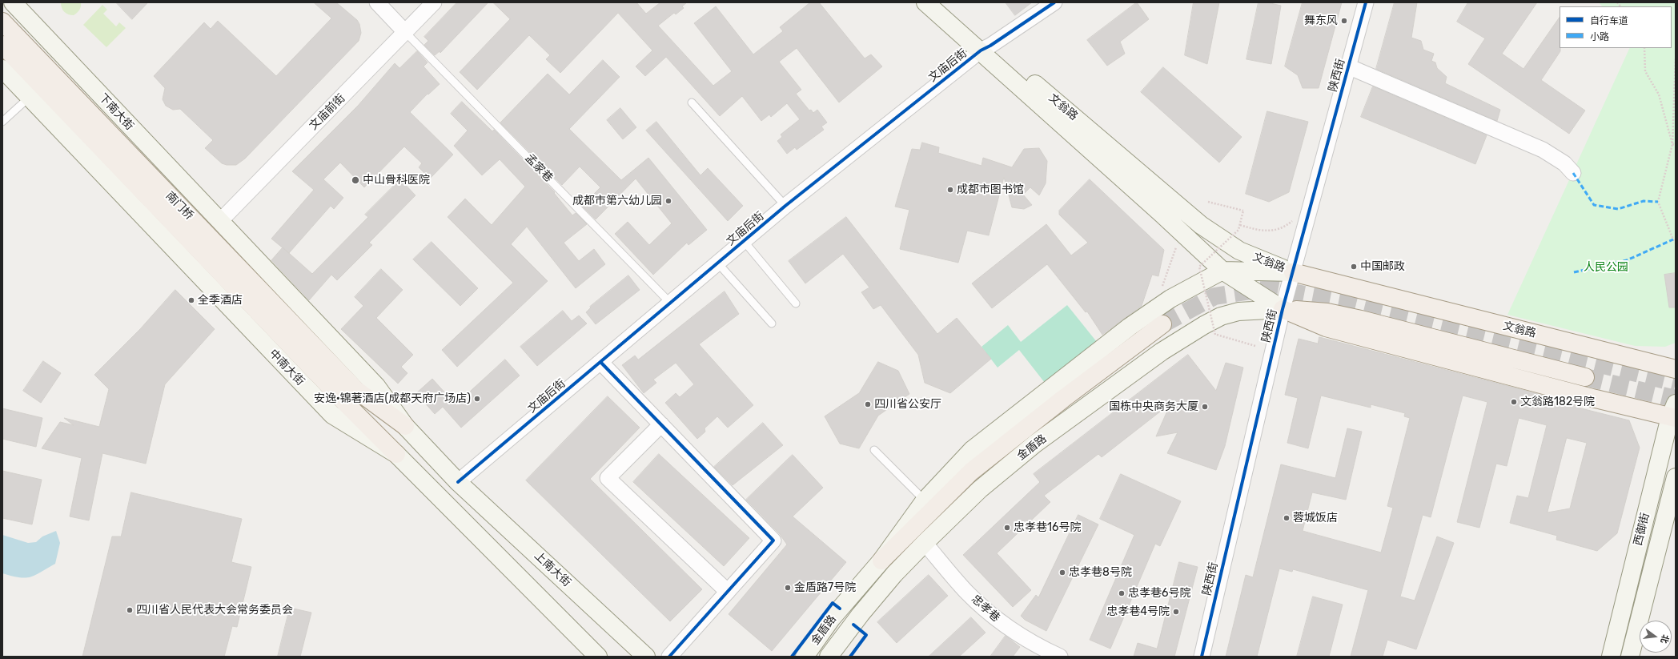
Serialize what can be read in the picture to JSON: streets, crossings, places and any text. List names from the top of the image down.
{
  "streets": {
    "main road": [
      "文翁路",
      "下南大街",
      "南门桥",
      "中南大街",
      "金盾路",
      "西御街",
      "上南大街"
    ],
    "street": [
      "文庙后街",
      "陕西街",
      "文庙前街",
      "忠孝巷"
    ],
    "lane": ["孟家巷"]
  },
  "crossings": [
    ["文庙后街", "文翁路"],
    ["文庙后街", "孟家巷"],
    ["文庙后街", "上南大街"],
    ["陕西街", "文翁路"],
    ["陕西街", "金盾路"],
    ["文翁路", "金盾路"],
    ["文翁路", "西御街"],
    ["下南大街", "文庙前街"],
    ["文庙前街", "孟家巷"],
    ["南门桥", "中南大街"],
    ["金盾路", "忠孝巷"]
  ],
  "parks": ["人民公园"],
  "places": [
    "舞东风",
    "中山骨科医院",
    "成都市图书馆",
    "成都市第六幼儿园",
    "中国邮政",
    "全季酒店",
    "安逸·锦著酒店(成都天府广场店)",
    "文翁路182号院",
    "四川省公安厅",
    "国栋中央商务大厦",
    "蓉城饭店",
    "忠孝巷16号院",
    "忠孝巷8号院",
    "金盾路7号院",
    "忠孝巷6号院",
    "四川省人民代表大会常务委员会",
    "忠孝巷4号院"
  ],
  "legend": ["自行车道", "小路"],
  "north": "right"
}
